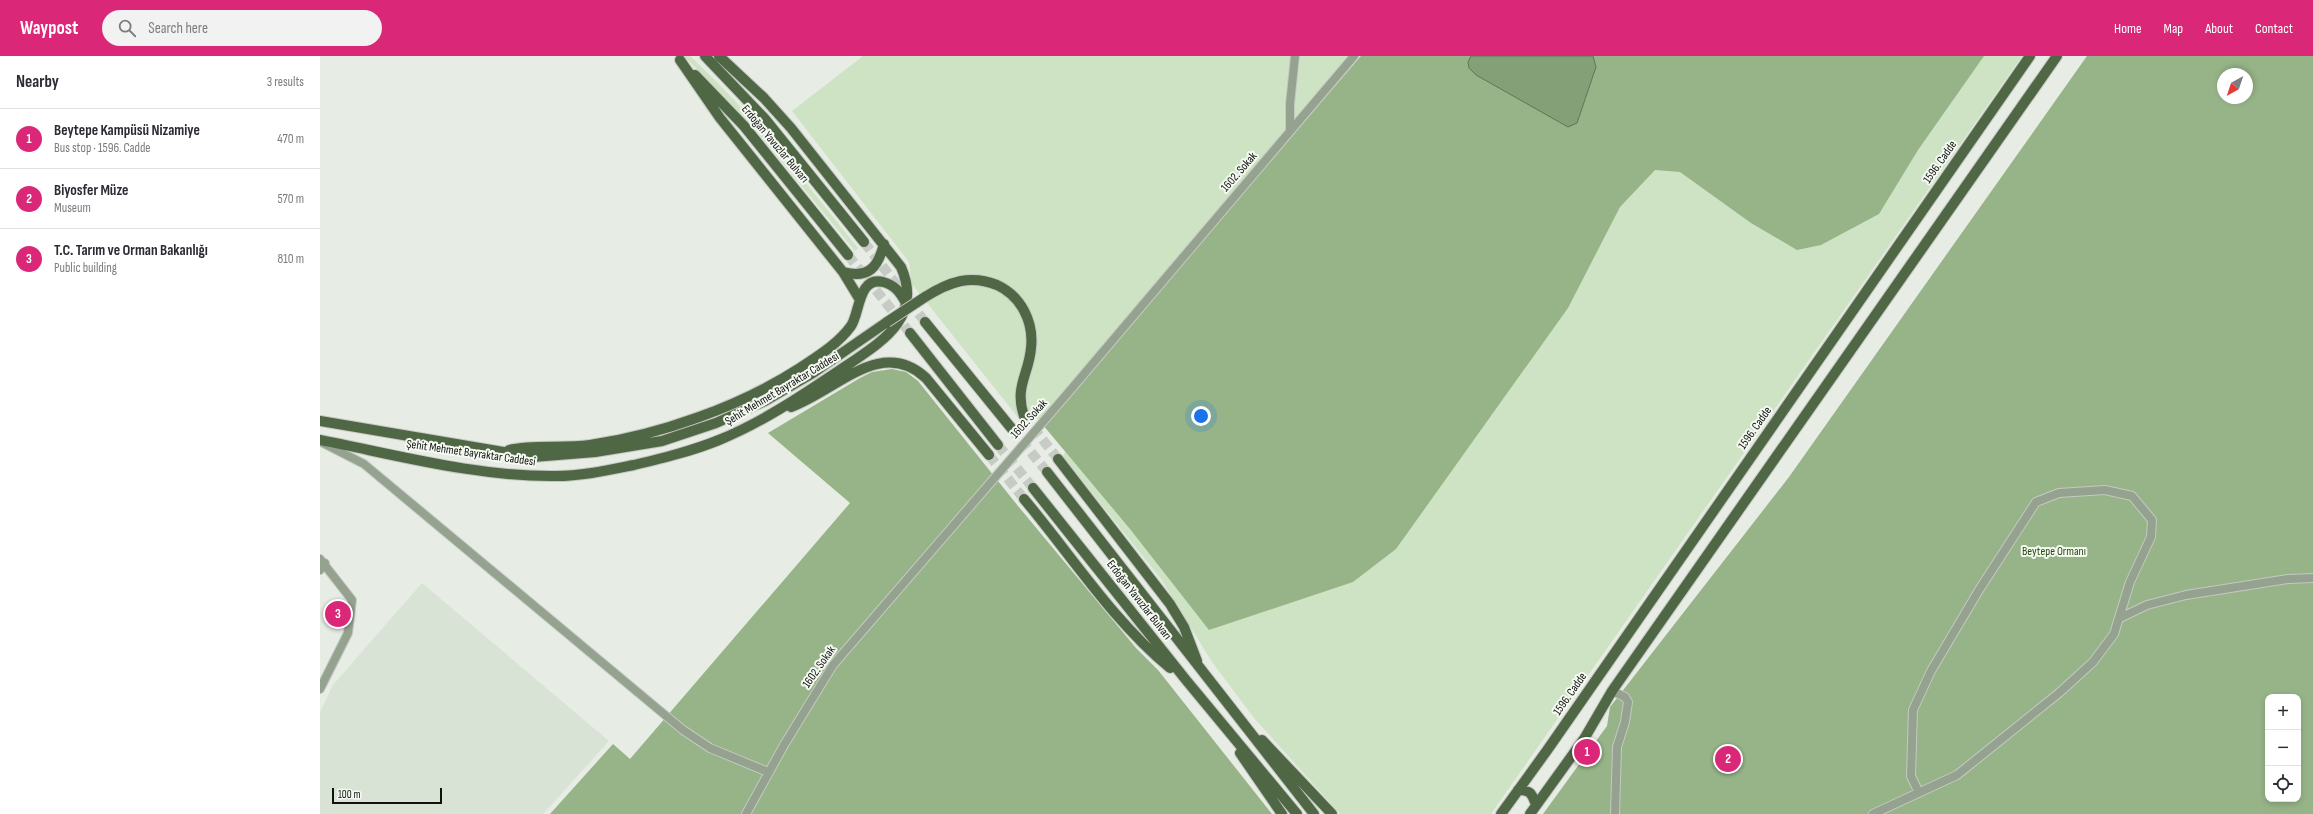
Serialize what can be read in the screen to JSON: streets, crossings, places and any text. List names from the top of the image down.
{
  "streets": {
    "main road": ["Erdoğan Yavuzlar Bulvarı", "1596. Cadde", "Şehit Mehmet Bayraktar Caddesi"],
    "street": ["1602. Sokak"]
  },
  "parks": ["Beytepe Ormanı"],
  "scale_bar": "100 m",
  "north": "bottom left",
  "page": {
    "header": "Waypost",
    "search": "Search here",
    "nav": [
      "Home",
      "Map",
      "About",
      "Contact"
    ],
    "heading": ["Nearby", "3 results"],
    "list": [
      {
        "mark": "1",
        "name": "Beytepe Kampüsü Nizamiye",
        "note": "Bus stop · 1596. Cadde",
        "value": "470 m"
      },
      {
        "mark": "2",
        "name": "Biyosfer Müze",
        "note": "Museum",
        "value": "570 m"
      },
      {
        "mark": "3",
        "name": "T.C. Tarım ve Orman Bakanlığı",
        "note": "Public building",
        "value": "810 m"
      }
    ],
    "pins": ["3", "1", "2"],
    "map_buttons": ["+", "−"],
    "scale": "100 m"
  }
}
